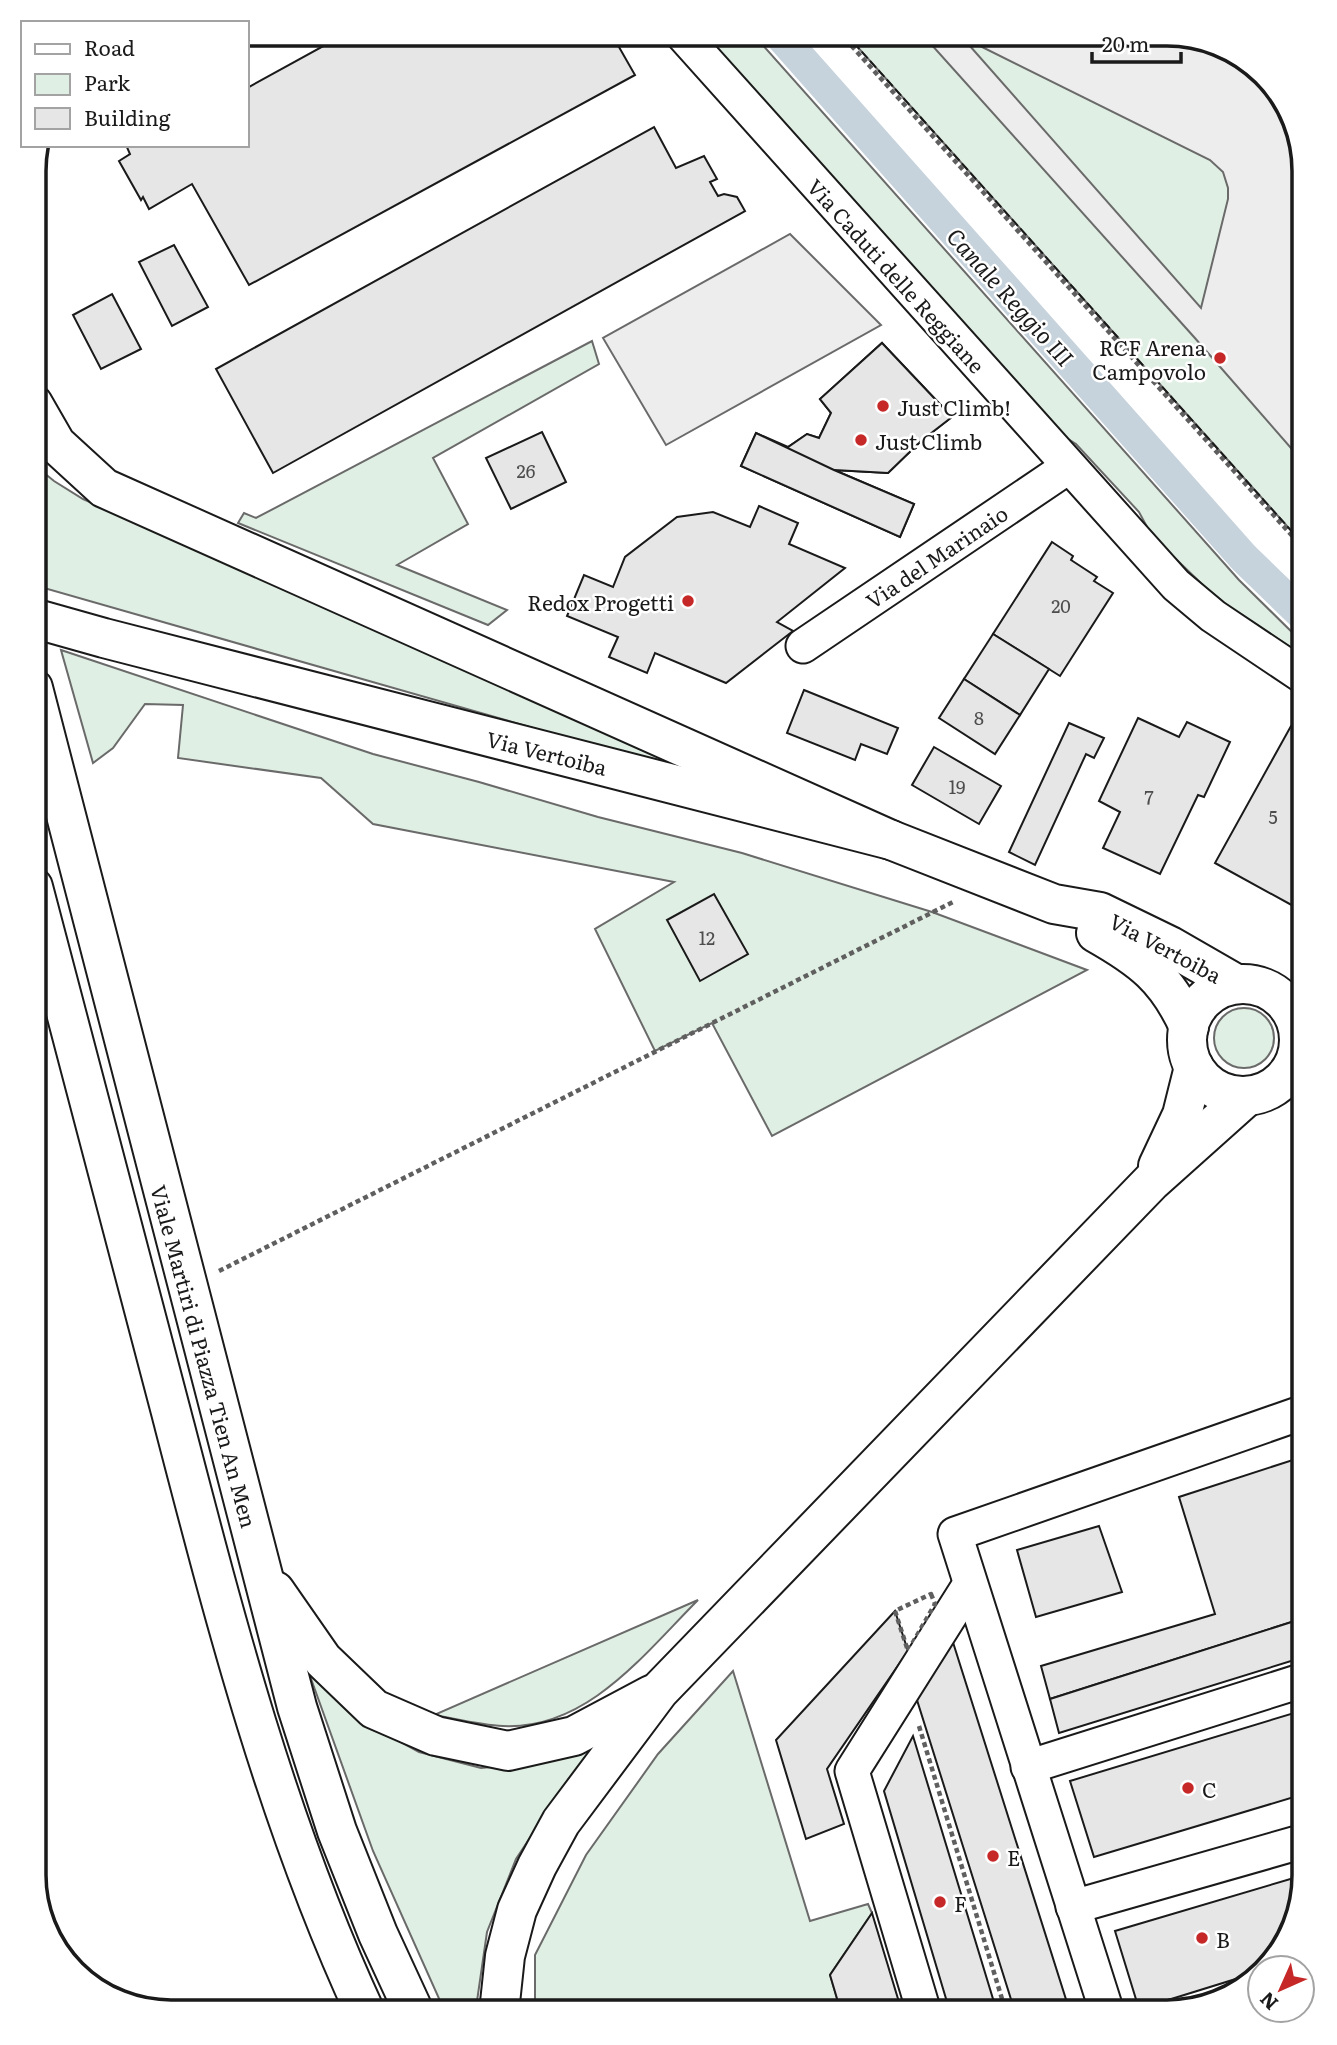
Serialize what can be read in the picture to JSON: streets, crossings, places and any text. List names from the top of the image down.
{
  "streets": {
    "main road": ["Via Vertoiba", "Viale Martiri di Piazza Tien An Men"],
    "street": ["Via Caduti delle Reggiane", "Via del Marinaio"]
  },
  "crossings": [
    ["Via Caduti delle Reggiane", "Via del Marinaio"]
  ],
  "water": ["Canale Reggio III"],
  "places": [
    "RCF Arena Campovolo",
    "Just Climb!",
    "Just Climb",
    "Redox Progetti",
    "C",
    "E",
    "F",
    "B"
  ],
  "house_numbers": [
    "26",
    "20",
    "8",
    "19",
    "7",
    "5",
    "12"
  ],
  "legend": ["Road", "Park", "Building"],
  "scale_bar": "20 m",
  "north": "bottom left"
}
